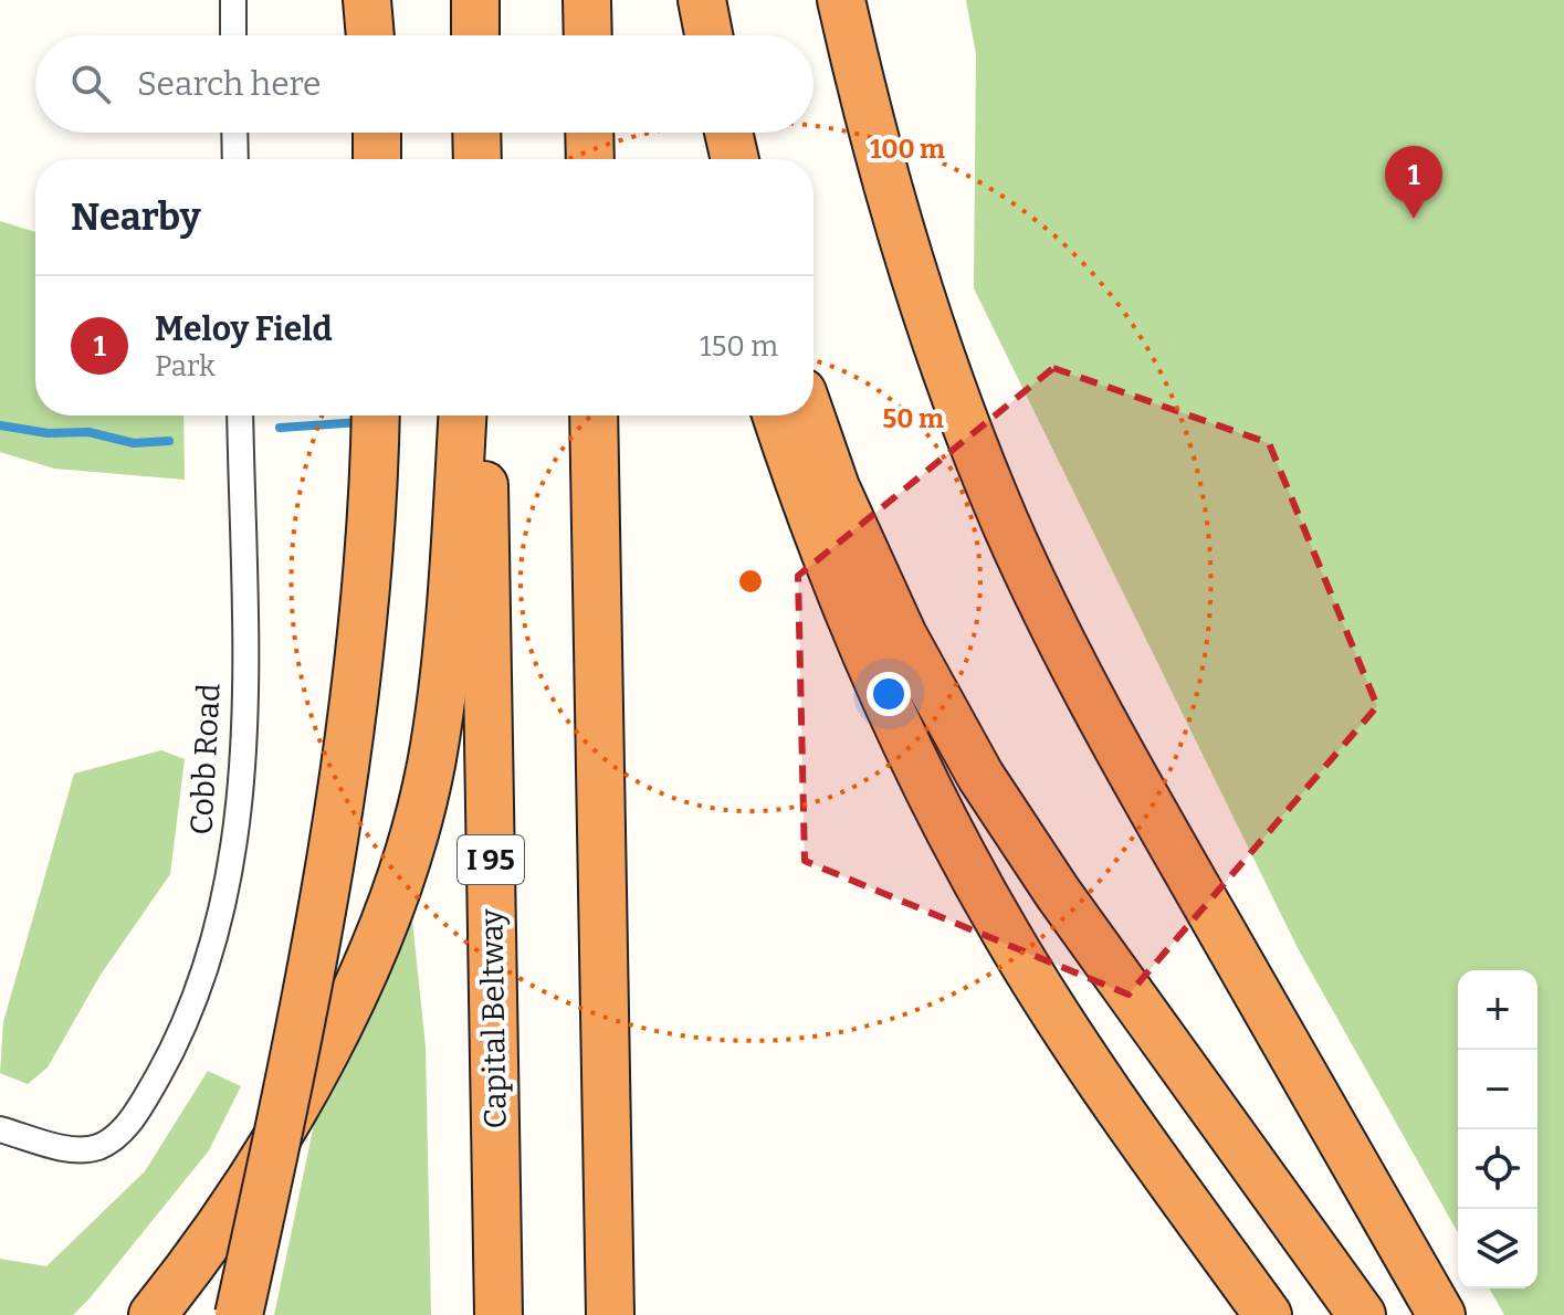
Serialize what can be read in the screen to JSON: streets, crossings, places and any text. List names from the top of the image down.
{
  "streets": {
    "highway": ["I 95", "Capital Beltway"],
    "street": ["Cobb Road"]
  },
  "page": {
    "search": "Search here",
    "pins": "1",
    "heading": "Nearby",
    "list": [
      {
        "mark": "1",
        "name": "Meloy Field",
        "note": "Park",
        "value": "150 m"
      }
    ],
    "map_buttons": ["+", "−"]
  },
  "rings": ["100 m", "50 m"]
}
